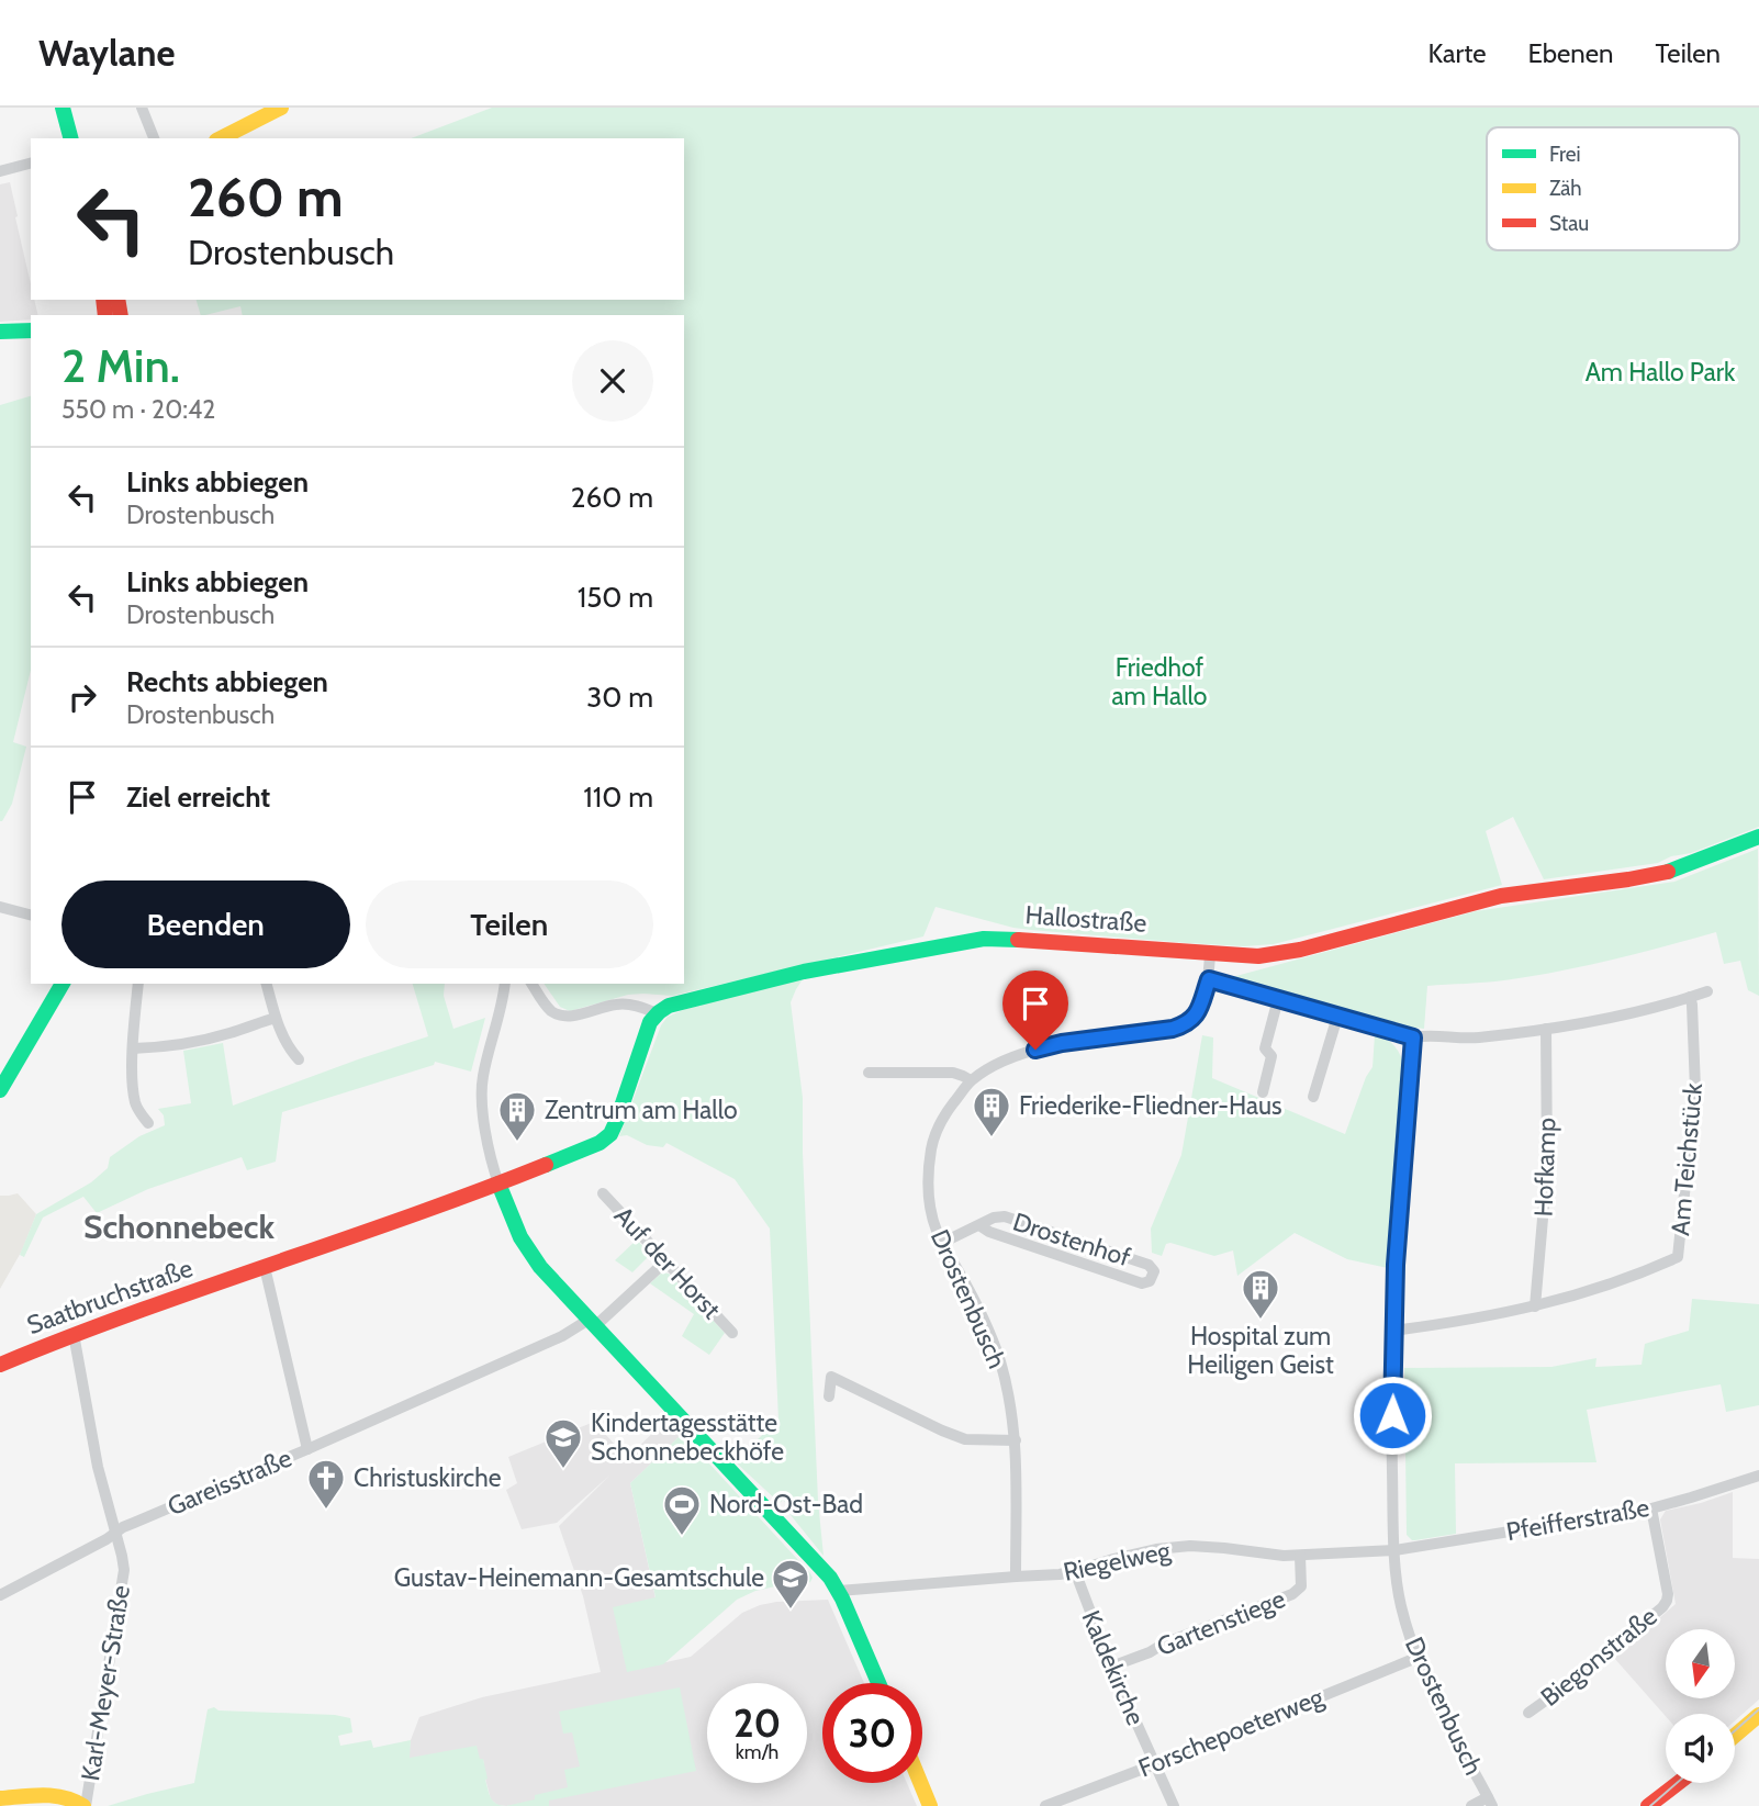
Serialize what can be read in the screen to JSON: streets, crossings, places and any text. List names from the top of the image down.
{
  "streets": {
    "main road": ["Hallostraße", "Saatbruchstraße"],
    "street": [
      "Am Teichstück",
      "Hofkamp",
      "Drostenhof",
      "Auf der Horst",
      "Drostenbusch",
      "Gareisstraße",
      "Pfeifferstraße",
      "Riegelweg",
      "Gartenstiege",
      "Biegonstraße",
      "Kaldekirche",
      "Karl-Meyer-Straße",
      "Forschepoeterweg"
    ]
  },
  "crossings": [
    ["Hallostraße", "Drostenbusch"],
    ["Am Teichstück", "Hofkamp"],
    ["Am Teichstück", "Drostenbusch"],
    ["Drostenhof", "Drostenbusch"],
    ["Auf der Horst", "Gareisstraße"],
    ["Saatbruchstraße", "Karl-Meyer-Straße"],
    ["Drostenbusch", "Pfeifferstraße"],
    ["Drostenbusch", "Riegelweg"],
    ["Drostenbusch", "Forschepoeterweg"],
    ["Gareisstraße", "Karl-Meyer-Straße"],
    ["Pfeifferstraße", "Riegelweg"],
    ["Pfeifferstraße", "Biegonstraße"],
    ["Riegelweg", "Gartenstiege"],
    ["Riegelweg", "Kaldekirche"],
    ["Gartenstiege", "Kaldekirche"],
    ["Kaldekirche", "Forschepoeterweg"]
  ],
  "districts": ["Schonnebeck"],
  "parks": ["Am Hallo Park", "Friedhof am Hallo"],
  "places": {
    "building": ["Friederike-Fliedner-Haus", "Zentrum am Hallo", "Hospital zum Heiligen Geist"],
    "school or university": ["Kindertagesstätte Schonnebeckhöfe", "Gustav-Heinemann-Gesamtschule"],
    "church": ["Christuskirche"],
    "sports": ["Nord-Ost-Bad"]
  },
  "legend": ["Frei", "Zäh", "Stau"],
  "north": "bottom",
  "page": {
    "header": "Waylane",
    "nav": ["Karte", "Ebenen", "Teilen"],
    "turn": ["260 m", "Drostenbusch"],
    "heading": ["2 Min.", "550 m · 20:42"],
    "list": [
      {
        "name": "Links abbiegen",
        "note": "Drostenbusch",
        "value": "260 m"
      },
      {
        "name": "Links abbiegen",
        "note": "Drostenbusch",
        "value": "150 m"
      },
      {
        "name": "Rechts abbiegen",
        "note": "Drostenbusch",
        "value": "30 m"
      },
      {
        "name": "Ziel erreicht",
        "value": "110 m"
      }
    ],
    "buttons": ["Beenden", "Teilen"],
    "speed": "20 km/h",
    "limit": "30"
  }
}
